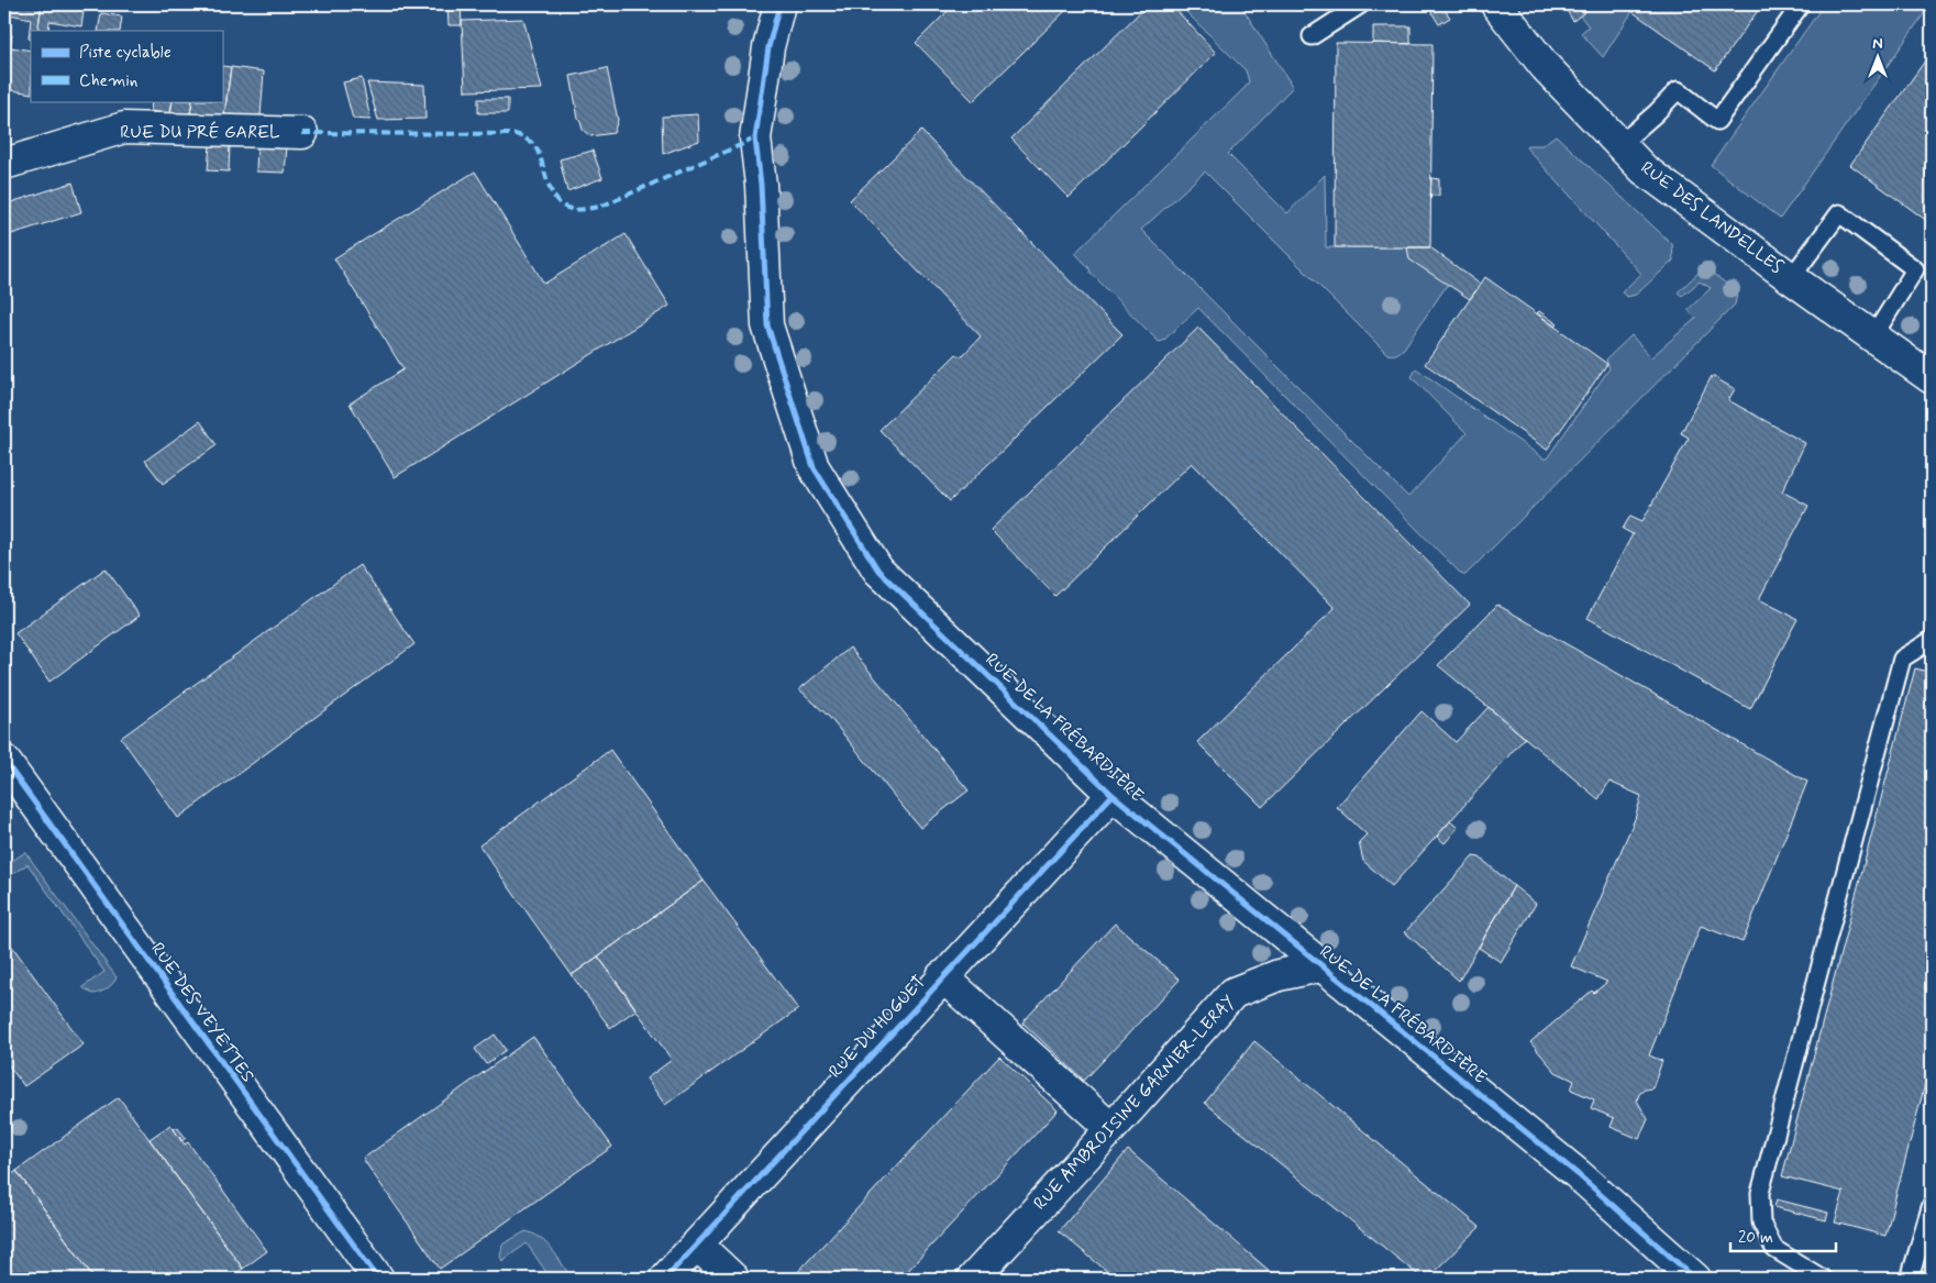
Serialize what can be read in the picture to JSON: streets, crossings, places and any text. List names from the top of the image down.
{
  "streets": {
    "street": [
      "RUE DU PRÉ GAREL",
      "RUE DES LANDELLES",
      "RUE DE LA FRÉBARDIÈRE",
      "RUE DES VEYETTES",
      "RUE DU HOGUET",
      "RUE AMBROISINE GARNIER-LERAY"
    ]
  },
  "crossings": [
    ["RUE DE LA FRÉBARDIÈRE", "RUE DU HOGUET"],
    ["RUE DE LA FRÉBARDIÈRE", "RUE AMBROISINE GARNIER-LERAY"]
  ],
  "legend": ["Piste cyclable", "Chemin"],
  "scale_bar": "20 m",
  "north": "top"
}
